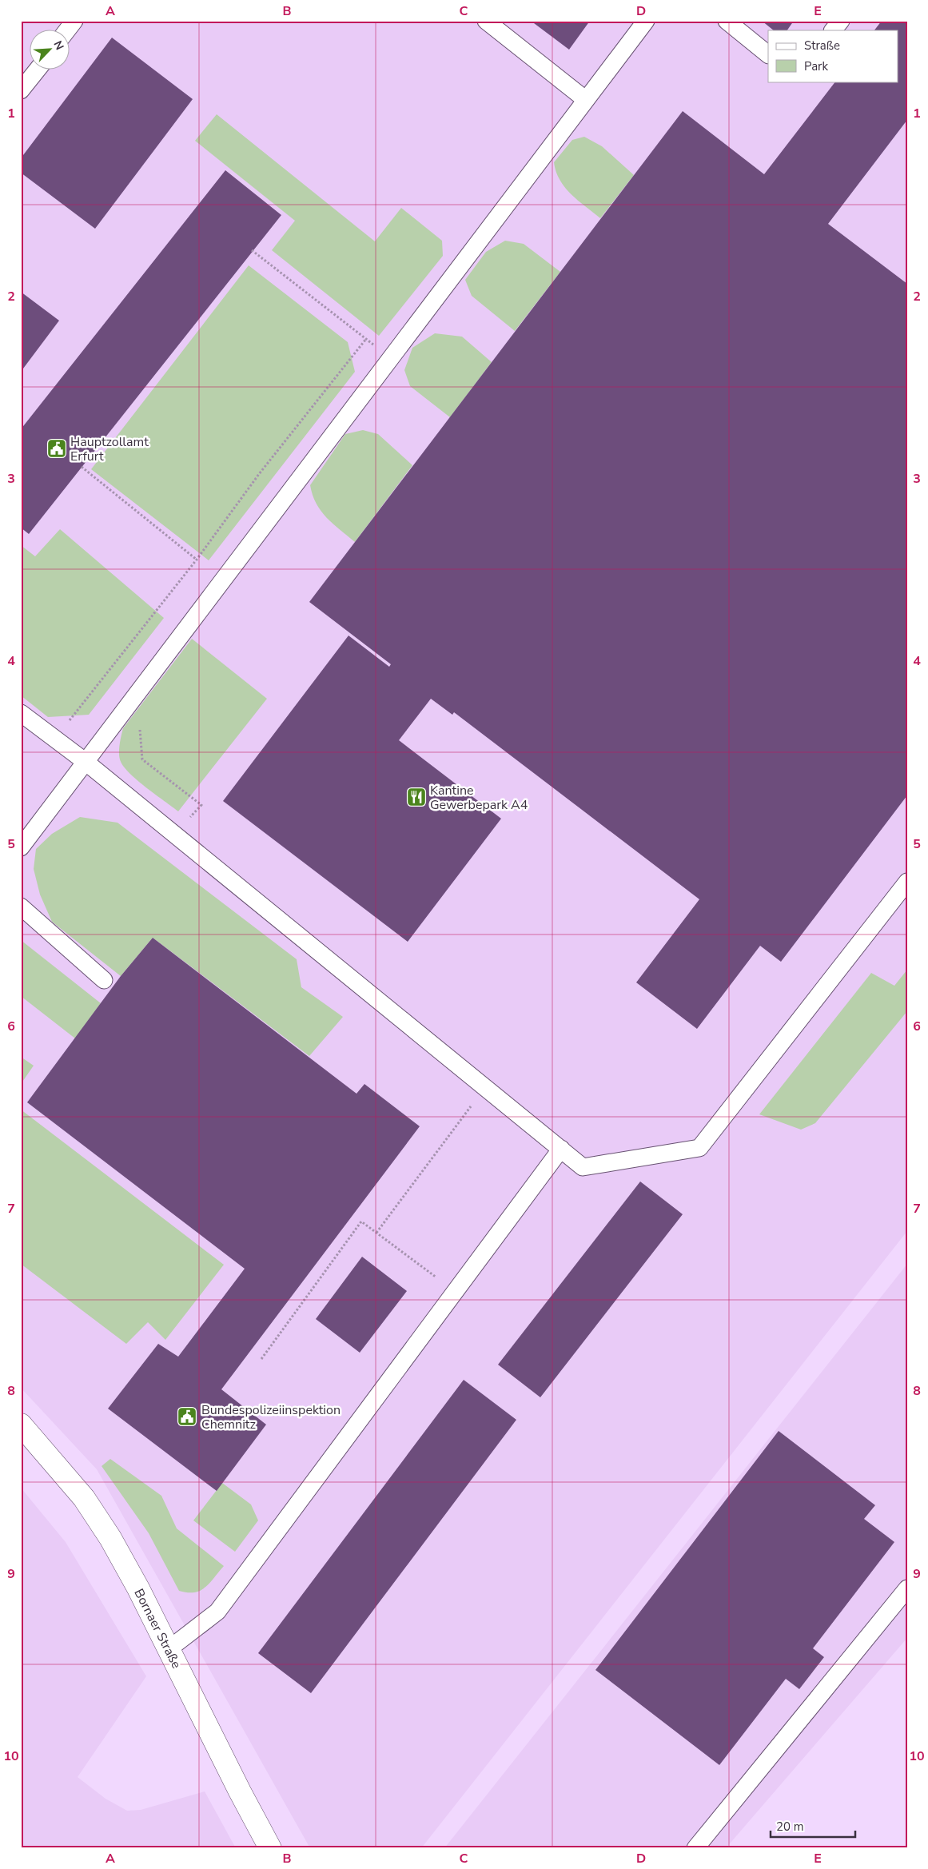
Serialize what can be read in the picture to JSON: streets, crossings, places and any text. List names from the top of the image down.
{
  "streets": {
    "main road": ["Bornaer Straße"]
  },
  "places": {
    "public building": ["Hauptzollamt Erfurt", "Bundespolizeiinspektion Chemnitz"],
    "restaurant": ["Kantine Gewerbepark A4"]
  },
  "legend": ["Straße", "Park"],
  "scale_bar": "20 m",
  "north": "top right",
  "grid": {
    "columns": [
      "A",
      "B",
      "C",
      "D",
      "E"
    ],
    "rows": [
      "1",
      "2",
      "3",
      "4",
      "5",
      "6",
      "7",
      "8",
      "9",
      "10"
    ]
  }
}
